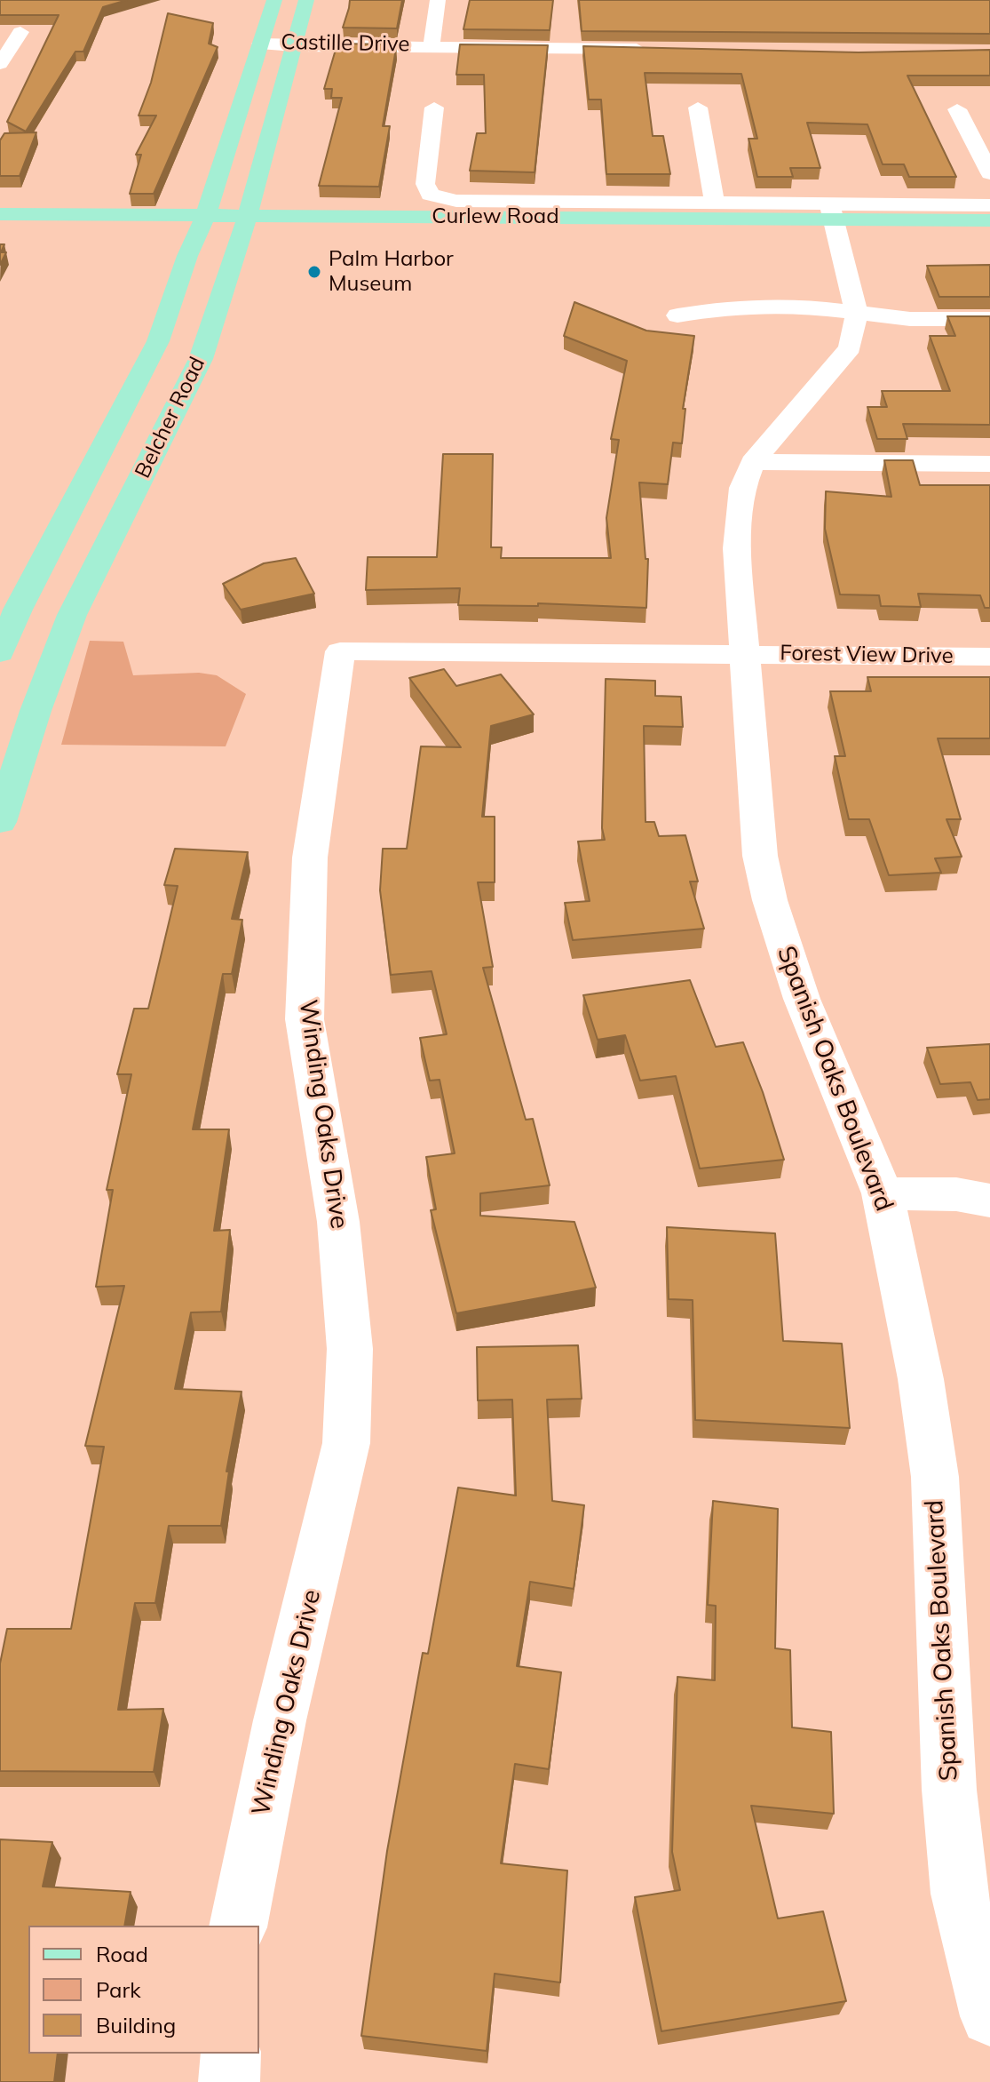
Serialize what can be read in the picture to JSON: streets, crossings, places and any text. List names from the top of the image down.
{
  "streets": {
    "main road": ["Curlew Road", "Belcher Road"],
    "street": [
      "Castille Drive",
      "Forest View Drive",
      "Spanish Oaks Boulevard",
      "Winding Oaks Drive"
    ]
  },
  "crossings": [
    ["Castille Drive", "Belcher Road"],
    ["Curlew Road", "Belcher Road"],
    ["Curlew Road", "Spanish Oaks Boulevard"],
    ["Forest View Drive", "Spanish Oaks Boulevard"],
    ["Forest View Drive", "Winding Oaks Drive"],
    ["Spanish Oaks Boulevard", "Winding Oaks Drive"]
  ],
  "places": ["Palm Harbor Museum"],
  "legend": ["Road", "Park", "Building"]
}
